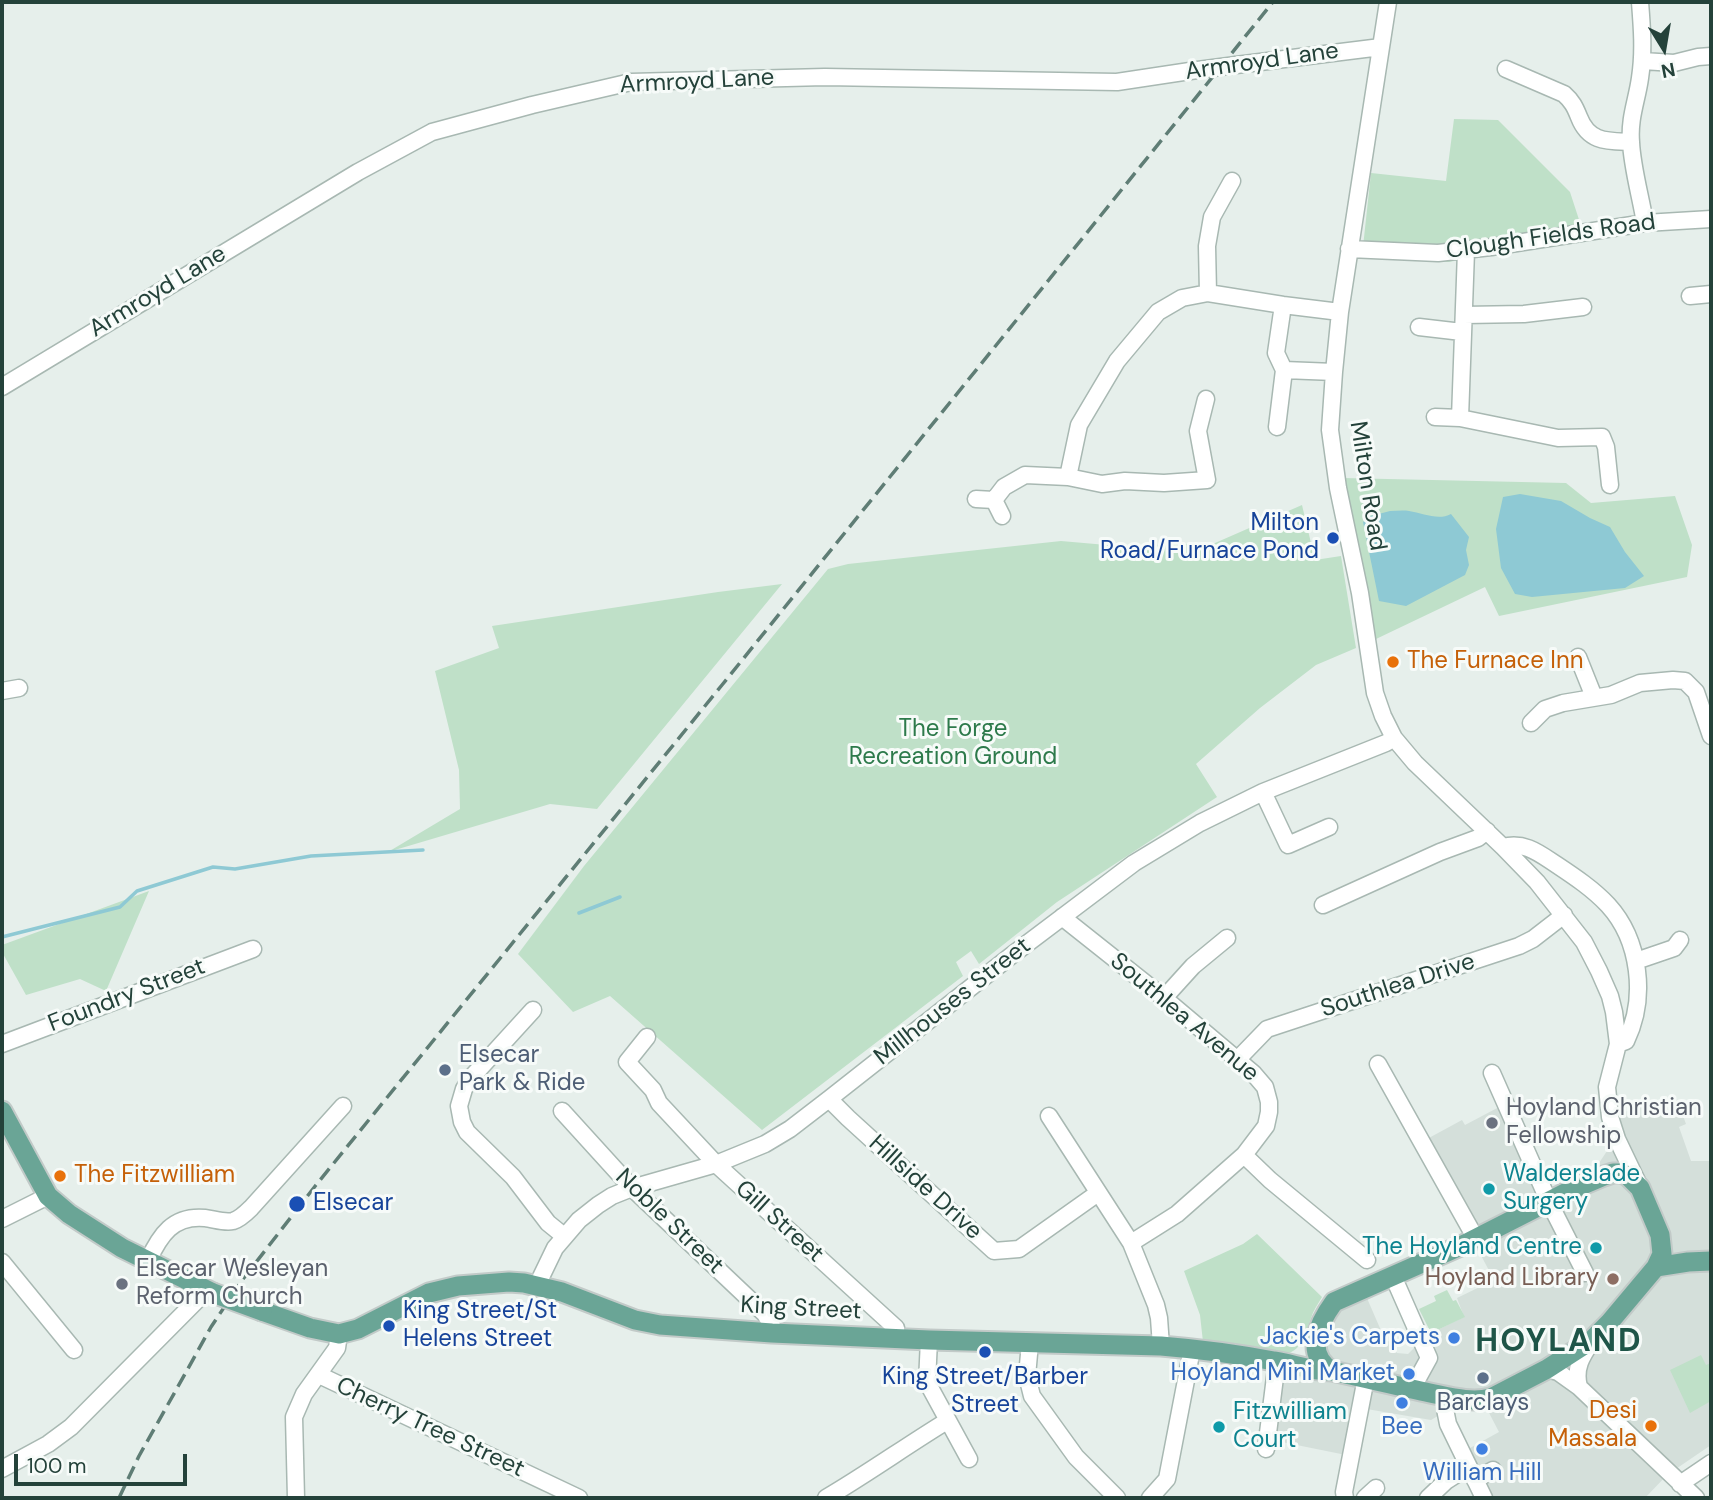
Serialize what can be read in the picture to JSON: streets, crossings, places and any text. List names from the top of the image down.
{
  "streets": {
    "main road": ["Milton Road", "King Street"],
    "street": [
      "Armroyd Lane",
      "Clough Fields Road",
      "Southlea Drive",
      "Foundry Street",
      "Millhouses Street",
      "Southlea Avenue",
      "Hillside Drive",
      "Noble Street",
      "Gill Street",
      "Cherry Tree Street"
    ]
  },
  "crossings": [
    ["Armroyd Lane", "Milton Road"],
    ["Clough Fields Road", "Milton Road"],
    ["Milton Road", "Southlea Drive"],
    ["Milton Road", "Millhouses Street"],
    ["Southlea Drive", "Southlea Avenue"],
    ["Millhouses Street", "Southlea Avenue"],
    ["Millhouses Street", "Hillside Drive"],
    ["Millhouses Street", "Noble Street"],
    ["Millhouses Street", "Gill Street"],
    ["Millhouses Street", "King Street"],
    ["Noble Street", "King Street"],
    ["Gill Street", "King Street"]
  ],
  "districts": ["HOYLAND"],
  "parks": ["The Forge Recreation Ground"],
  "places": [
    "Milton Road/Furnace Pond",
    "The Furnace Inn",
    "Elsecar Park & Ride",
    "Hoyland Christian Fellowship",
    "The Fitzwilliam",
    "Walderslade Surgery",
    "Elsecar",
    "The Hoyland Centre",
    "Hoyland Library",
    "Elsecar Wesleyan Reform Church",
    "King Street/St Helens Street",
    "Jackie's Carpets",
    "King Street/Barber Street",
    "Hoyland Mini Market",
    "Barclays",
    "Bee",
    "Desi Massala",
    "Fitzwilliam Court",
    "William Hill"
  ],
  "scale_bar": "100 m",
  "north": "bottom"
}
